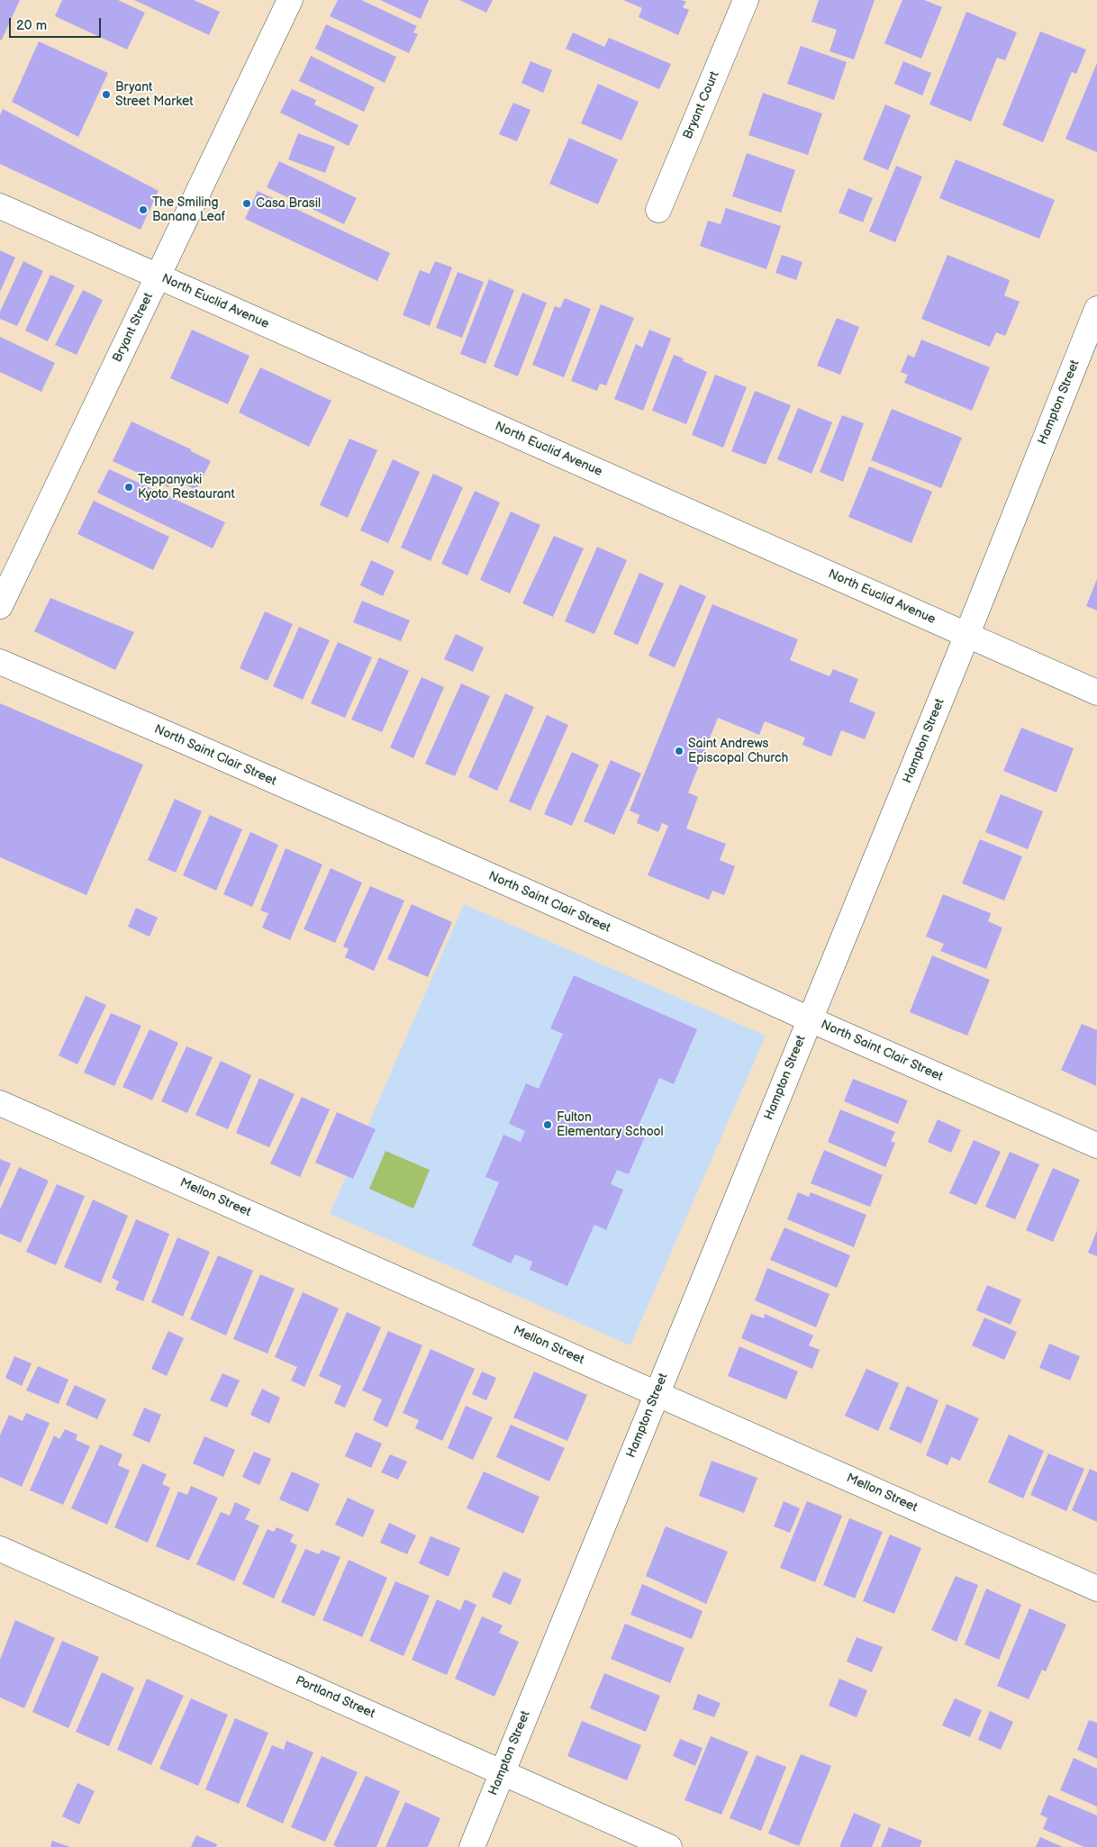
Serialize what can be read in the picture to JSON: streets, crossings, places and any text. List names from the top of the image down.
{
  "streets": {
    "street": [
      "Bryant Court",
      "North Euclid Avenue",
      "Bryant Street",
      "Hampton Street",
      "North Saint Clair Street",
      "Mellon Street",
      "Portland Street"
    ]
  },
  "crossings": [
    ["North Euclid Avenue", "Bryant Street"],
    ["North Euclid Avenue", "Hampton Street"],
    ["Hampton Street", "North Saint Clair Street"],
    ["Hampton Street", "Mellon Street"],
    ["Hampton Street", "Portland Street"]
  ],
  "places": [
    "Bryant Street Market",
    "Casa Brasil",
    "The Smiling Banana Leaf",
    "Teppanyaki Kyoto Restaurant",
    "Saint Andrews Episcopal Church",
    "Fulton Elementary School"
  ],
  "scale_bar": "20 m"
}
